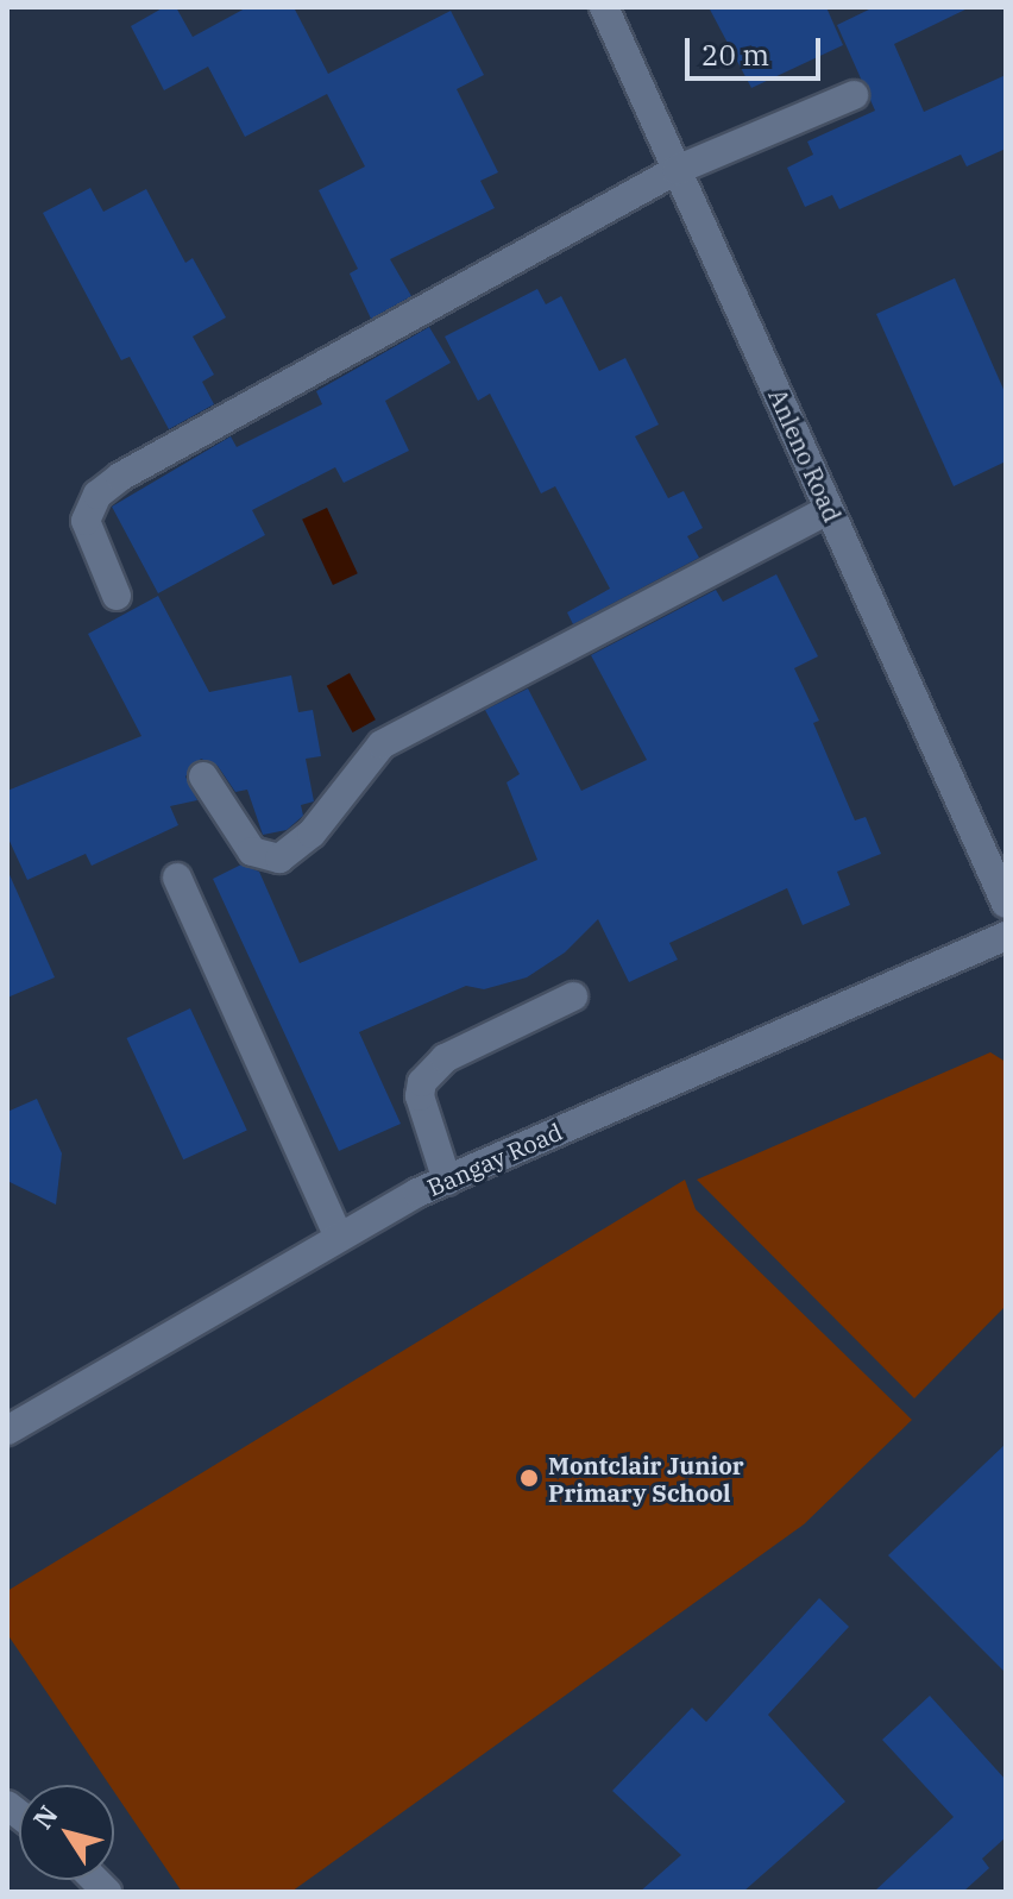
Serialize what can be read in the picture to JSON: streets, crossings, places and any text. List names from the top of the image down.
{
  "streets": {
    "street": ["Anleno Road", "Bangay Road"]
  },
  "places": ["Montclair Junior Primary School"],
  "scale_bar": "20 m",
  "north": "top left"
}
